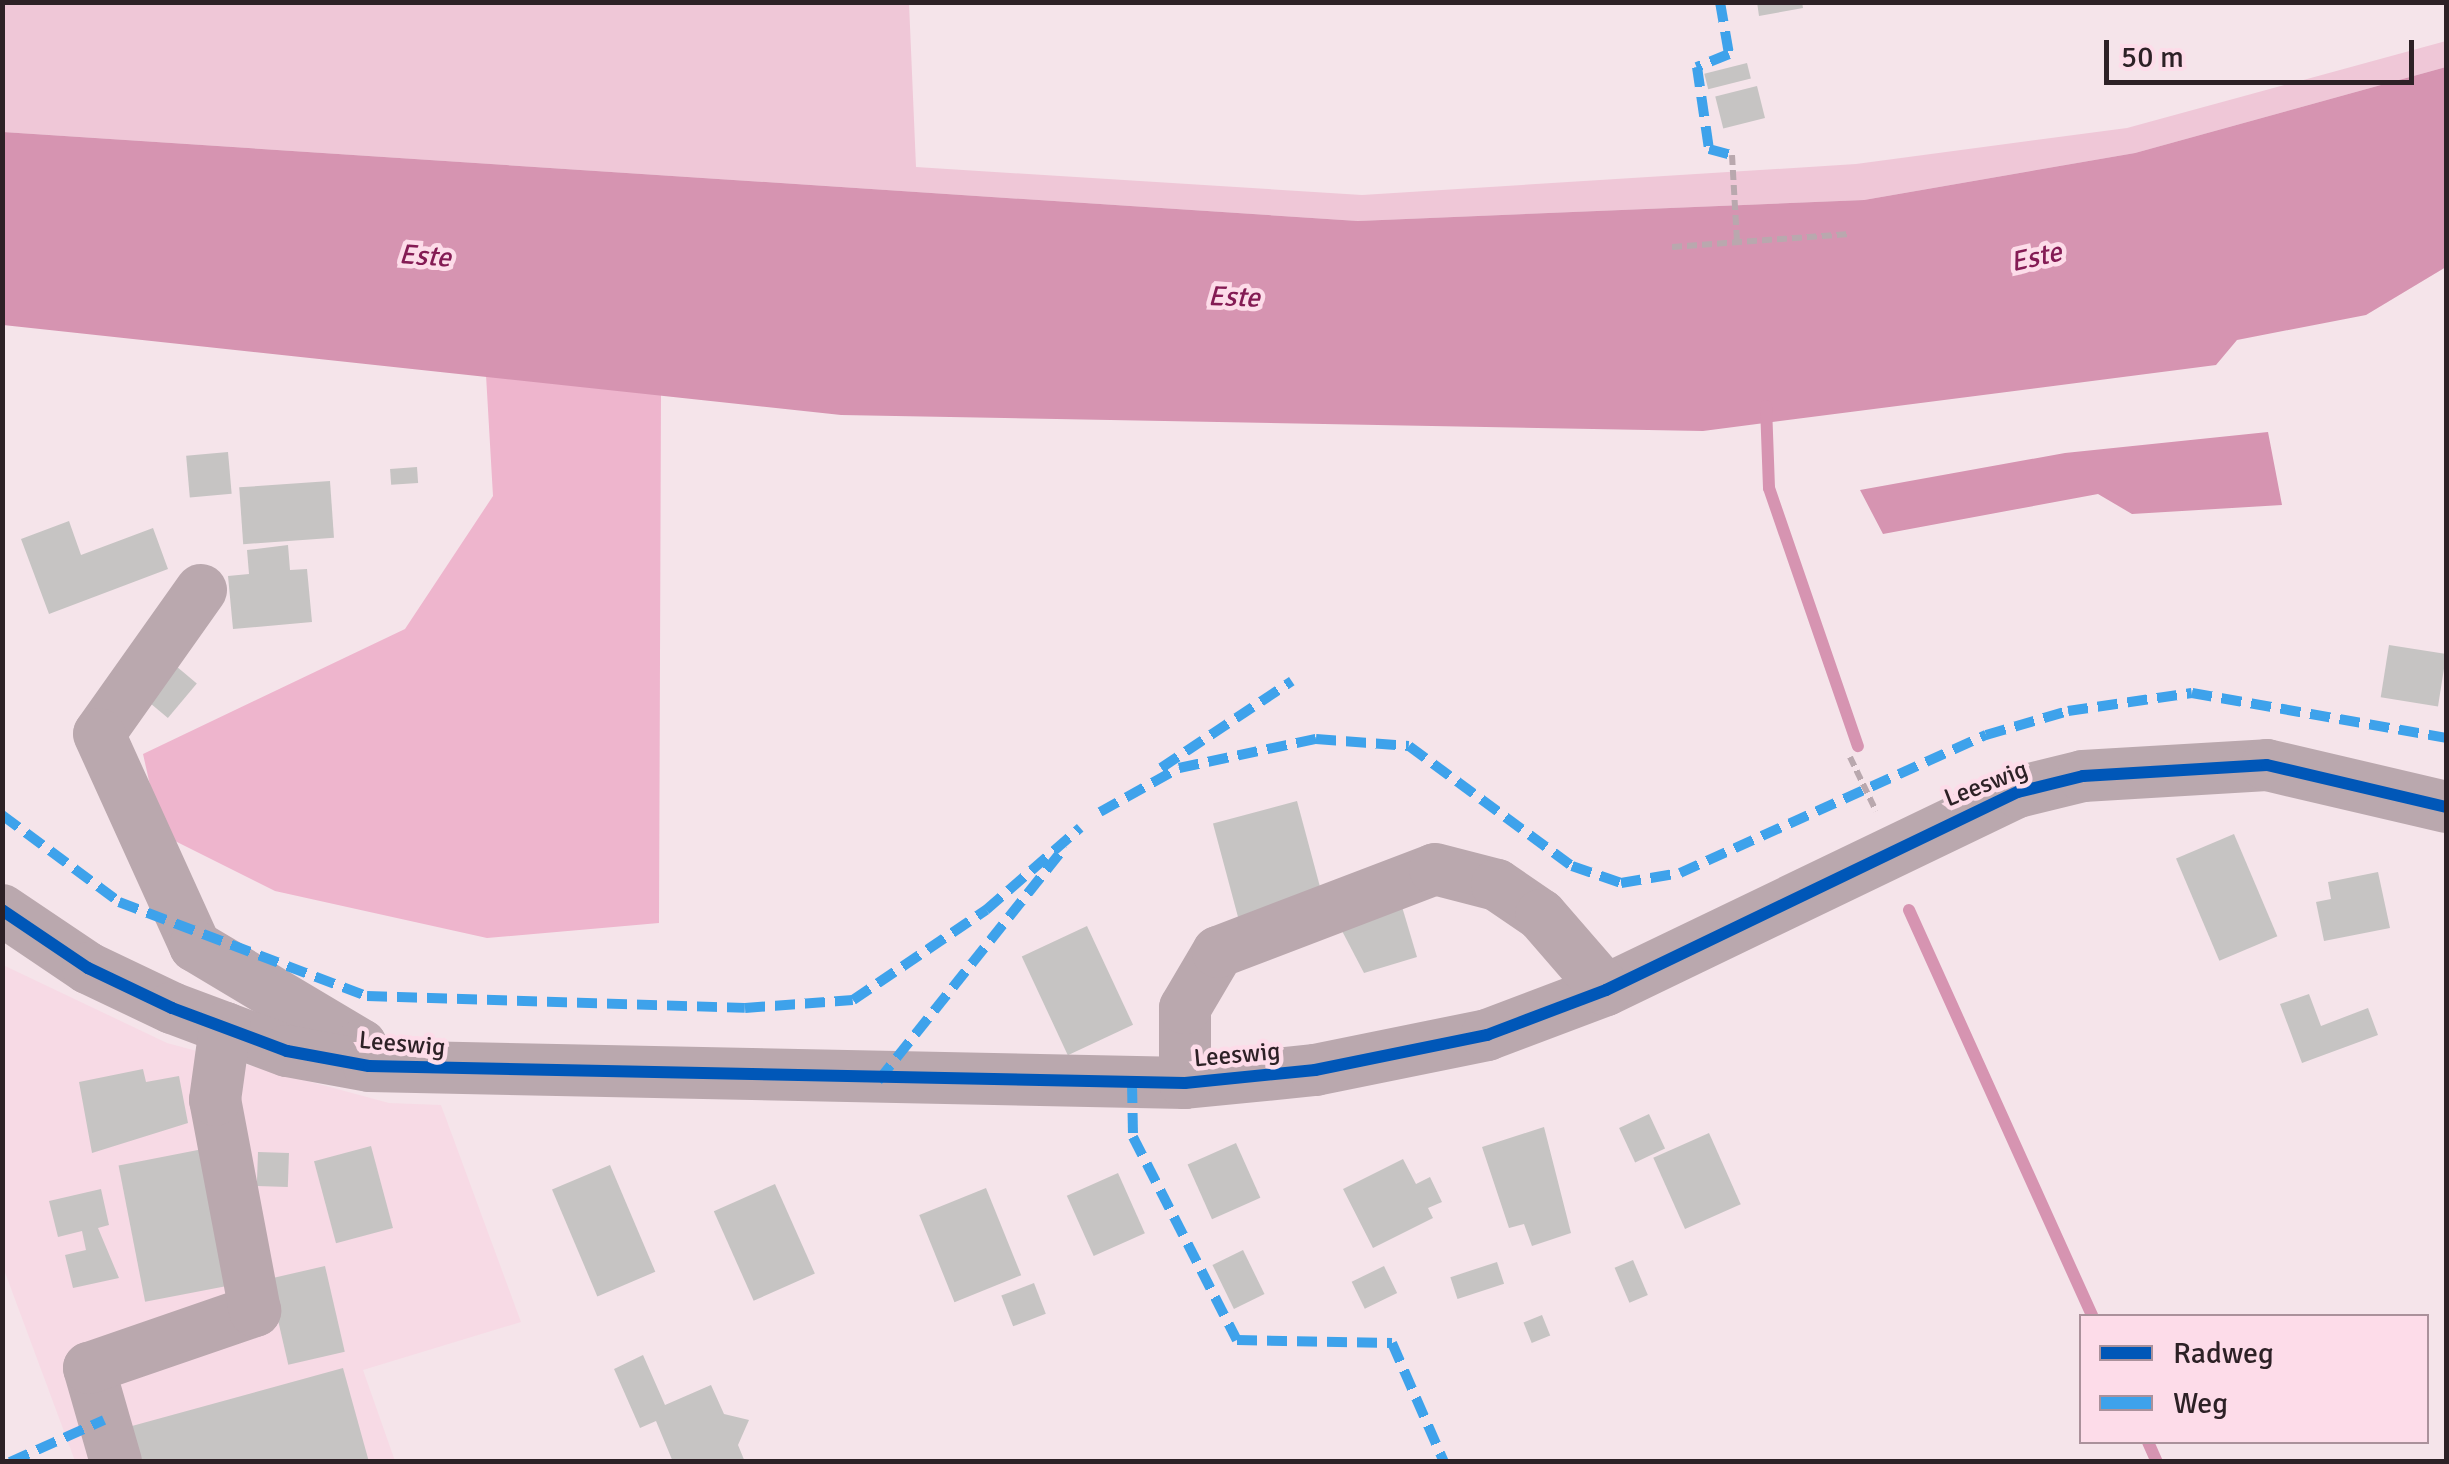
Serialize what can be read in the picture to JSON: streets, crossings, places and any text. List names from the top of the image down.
{
  "streets": {
    "street": ["Leeswig"]
  },
  "water": ["Este"],
  "legend": ["Radweg", "Weg"],
  "scale_bar": "50 m"
}
